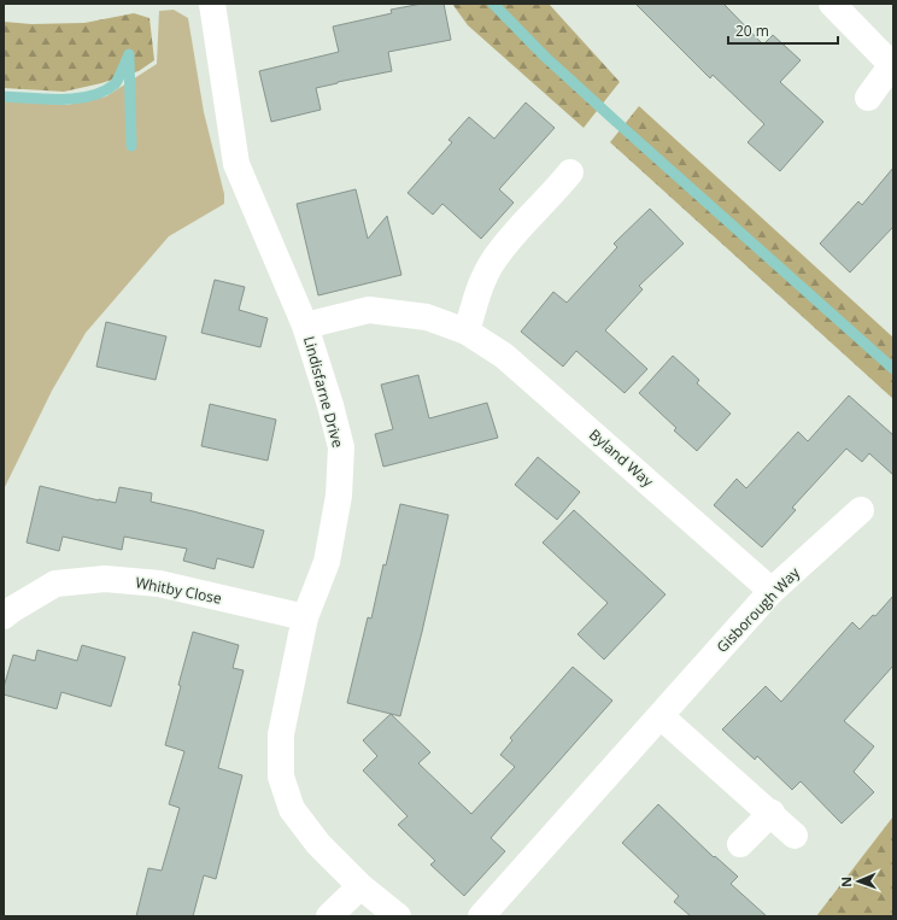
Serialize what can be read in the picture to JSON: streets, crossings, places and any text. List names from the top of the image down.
{
  "streets": {
    "street": [
      "Lindisfarne Drive",
      "Byland Way",
      "Whitby Close",
      "Gisborough Way"
    ]
  },
  "crossings": [
    ["Lindisfarne Drive", "Byland Way"],
    ["Lindisfarne Drive", "Whitby Close"],
    ["Byland Way", "Gisborough Way"]
  ],
  "scale_bar": "20 m",
  "north": "left"
}
